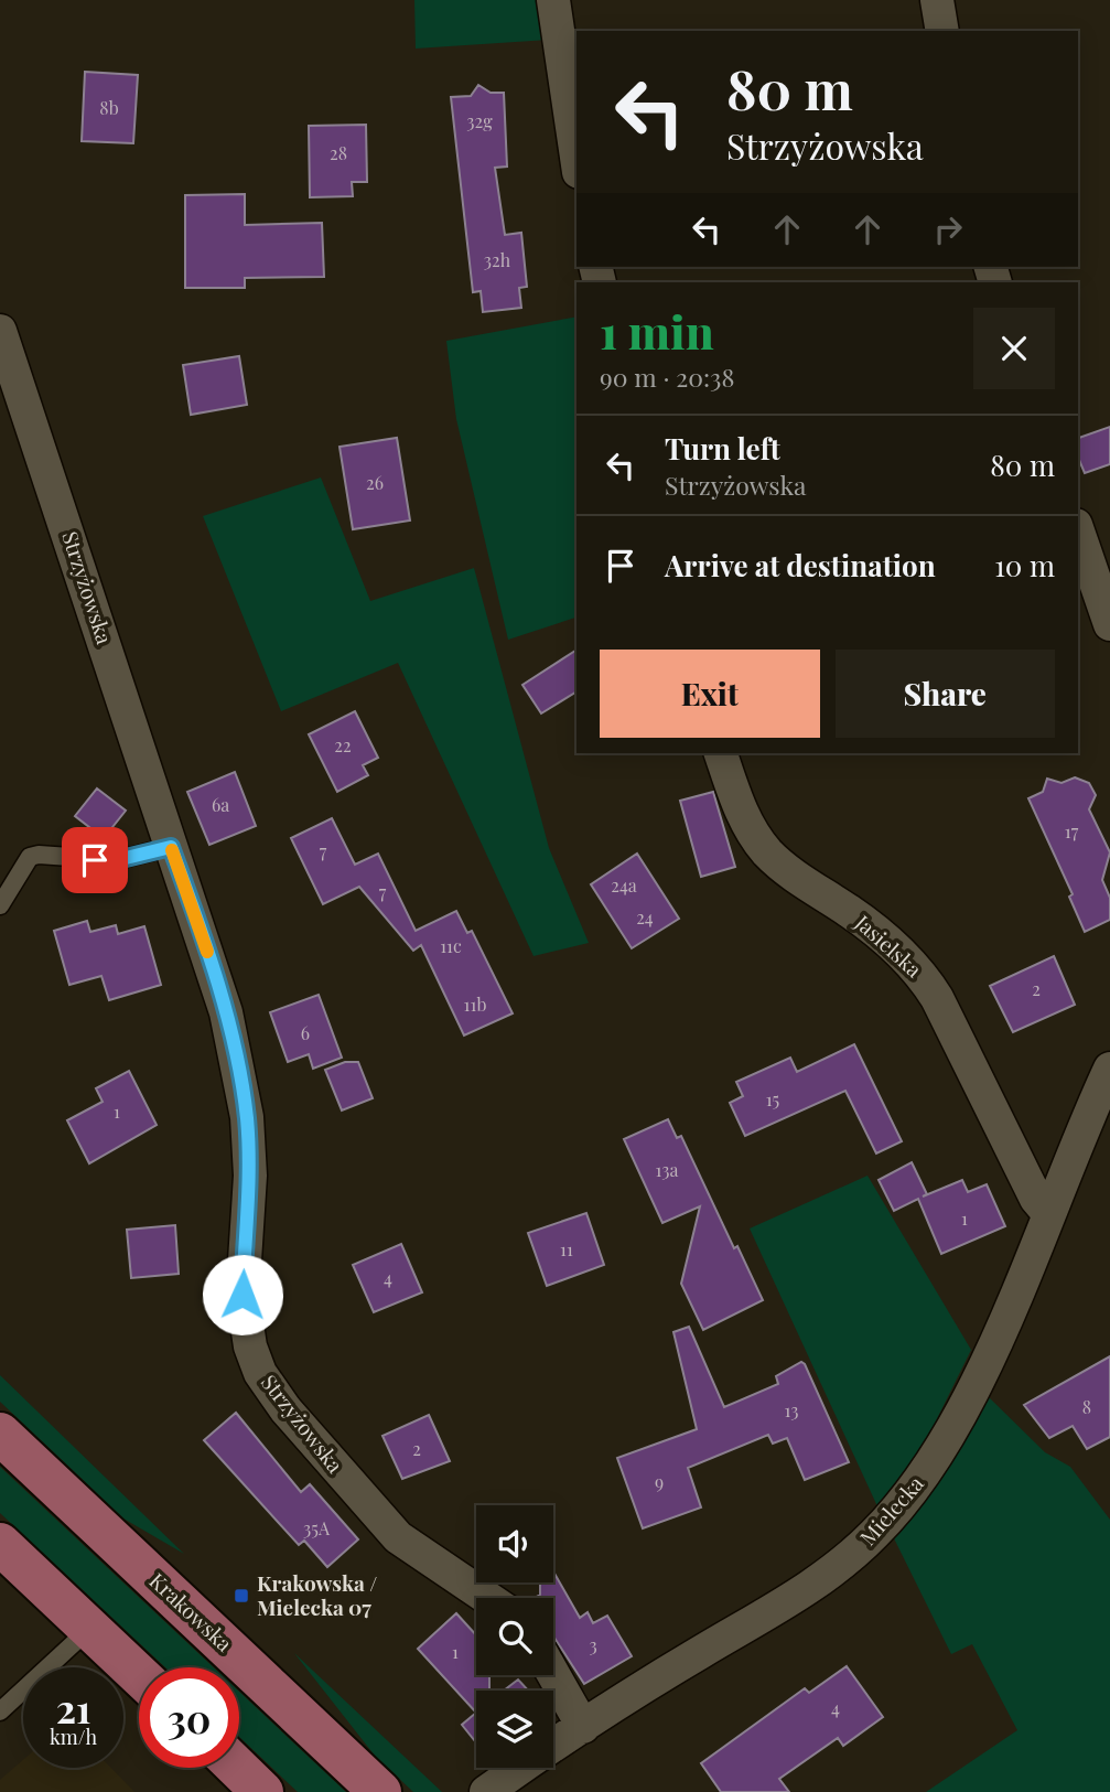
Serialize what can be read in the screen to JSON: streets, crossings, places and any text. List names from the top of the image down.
{
  "streets": {
    "main road": ["Krakowska"],
    "street": ["Strzyżowska", "Jasielska", "Mielecka"]
  },
  "crossings": [
    ["Jasielska", "Mielecka"]
  ],
  "places": {
    "transit": ["Krakowska / Mielecka 07"]
  },
  "house_numbers": [
    "8b",
    "32g",
    "28",
    "32h",
    "26",
    "22",
    "6a",
    "17",
    "7",
    "24a",
    "7",
    "24",
    "11c",
    "2",
    "11b",
    "6",
    "15",
    "1",
    "13a",
    "1",
    "11",
    "4",
    "8",
    "13",
    "2",
    "9",
    "35A",
    "3",
    "1",
    "4"
  ],
  "page": {
    "turn": ["80 m", "Strzyżowska"],
    "heading": ["1 min", "90 m · 20:38"],
    "list": [
      {
        "name": "Turn left",
        "note": "Strzyżowska",
        "value": "80 m"
      },
      {
        "name": "Arrive at destination",
        "value": "10 m"
      }
    ],
    "buttons": ["Exit", "Share"],
    "speed": "21 km/h",
    "limit": "30"
  }
}
